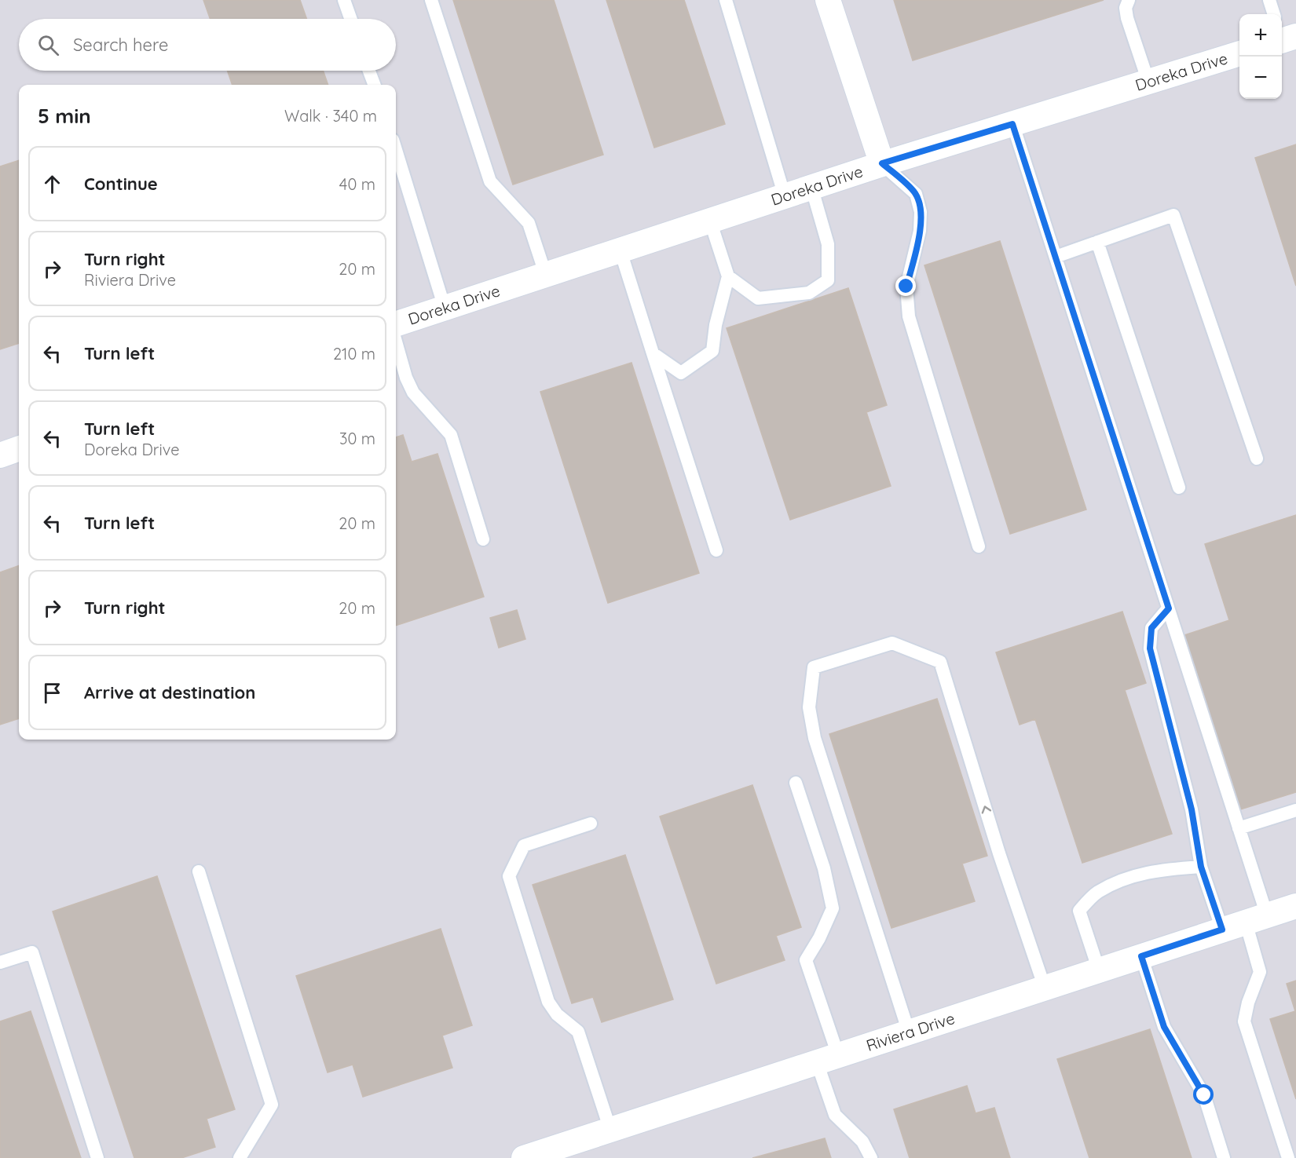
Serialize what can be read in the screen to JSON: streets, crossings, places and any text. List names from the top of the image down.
{
  "streets": {
    "street": ["Doreka Drive", "Riviera Drive"]
  },
  "page": {
    "map_buttons": ["+", "−"],
    "search": "Search here",
    "heading": ["5 min", "Walk · 340 m"],
    "list": [
      ["Continue", "40 m"],
      ["Turn right", "Riviera Drive", "20 m"],
      ["Turn left", "210 m"],
      ["Turn left", "Doreka Drive", "30 m"],
      ["Turn left", "20 m"],
      ["Turn right", "20 m"],
      "Arrive at destination"
    ]
  }
}
